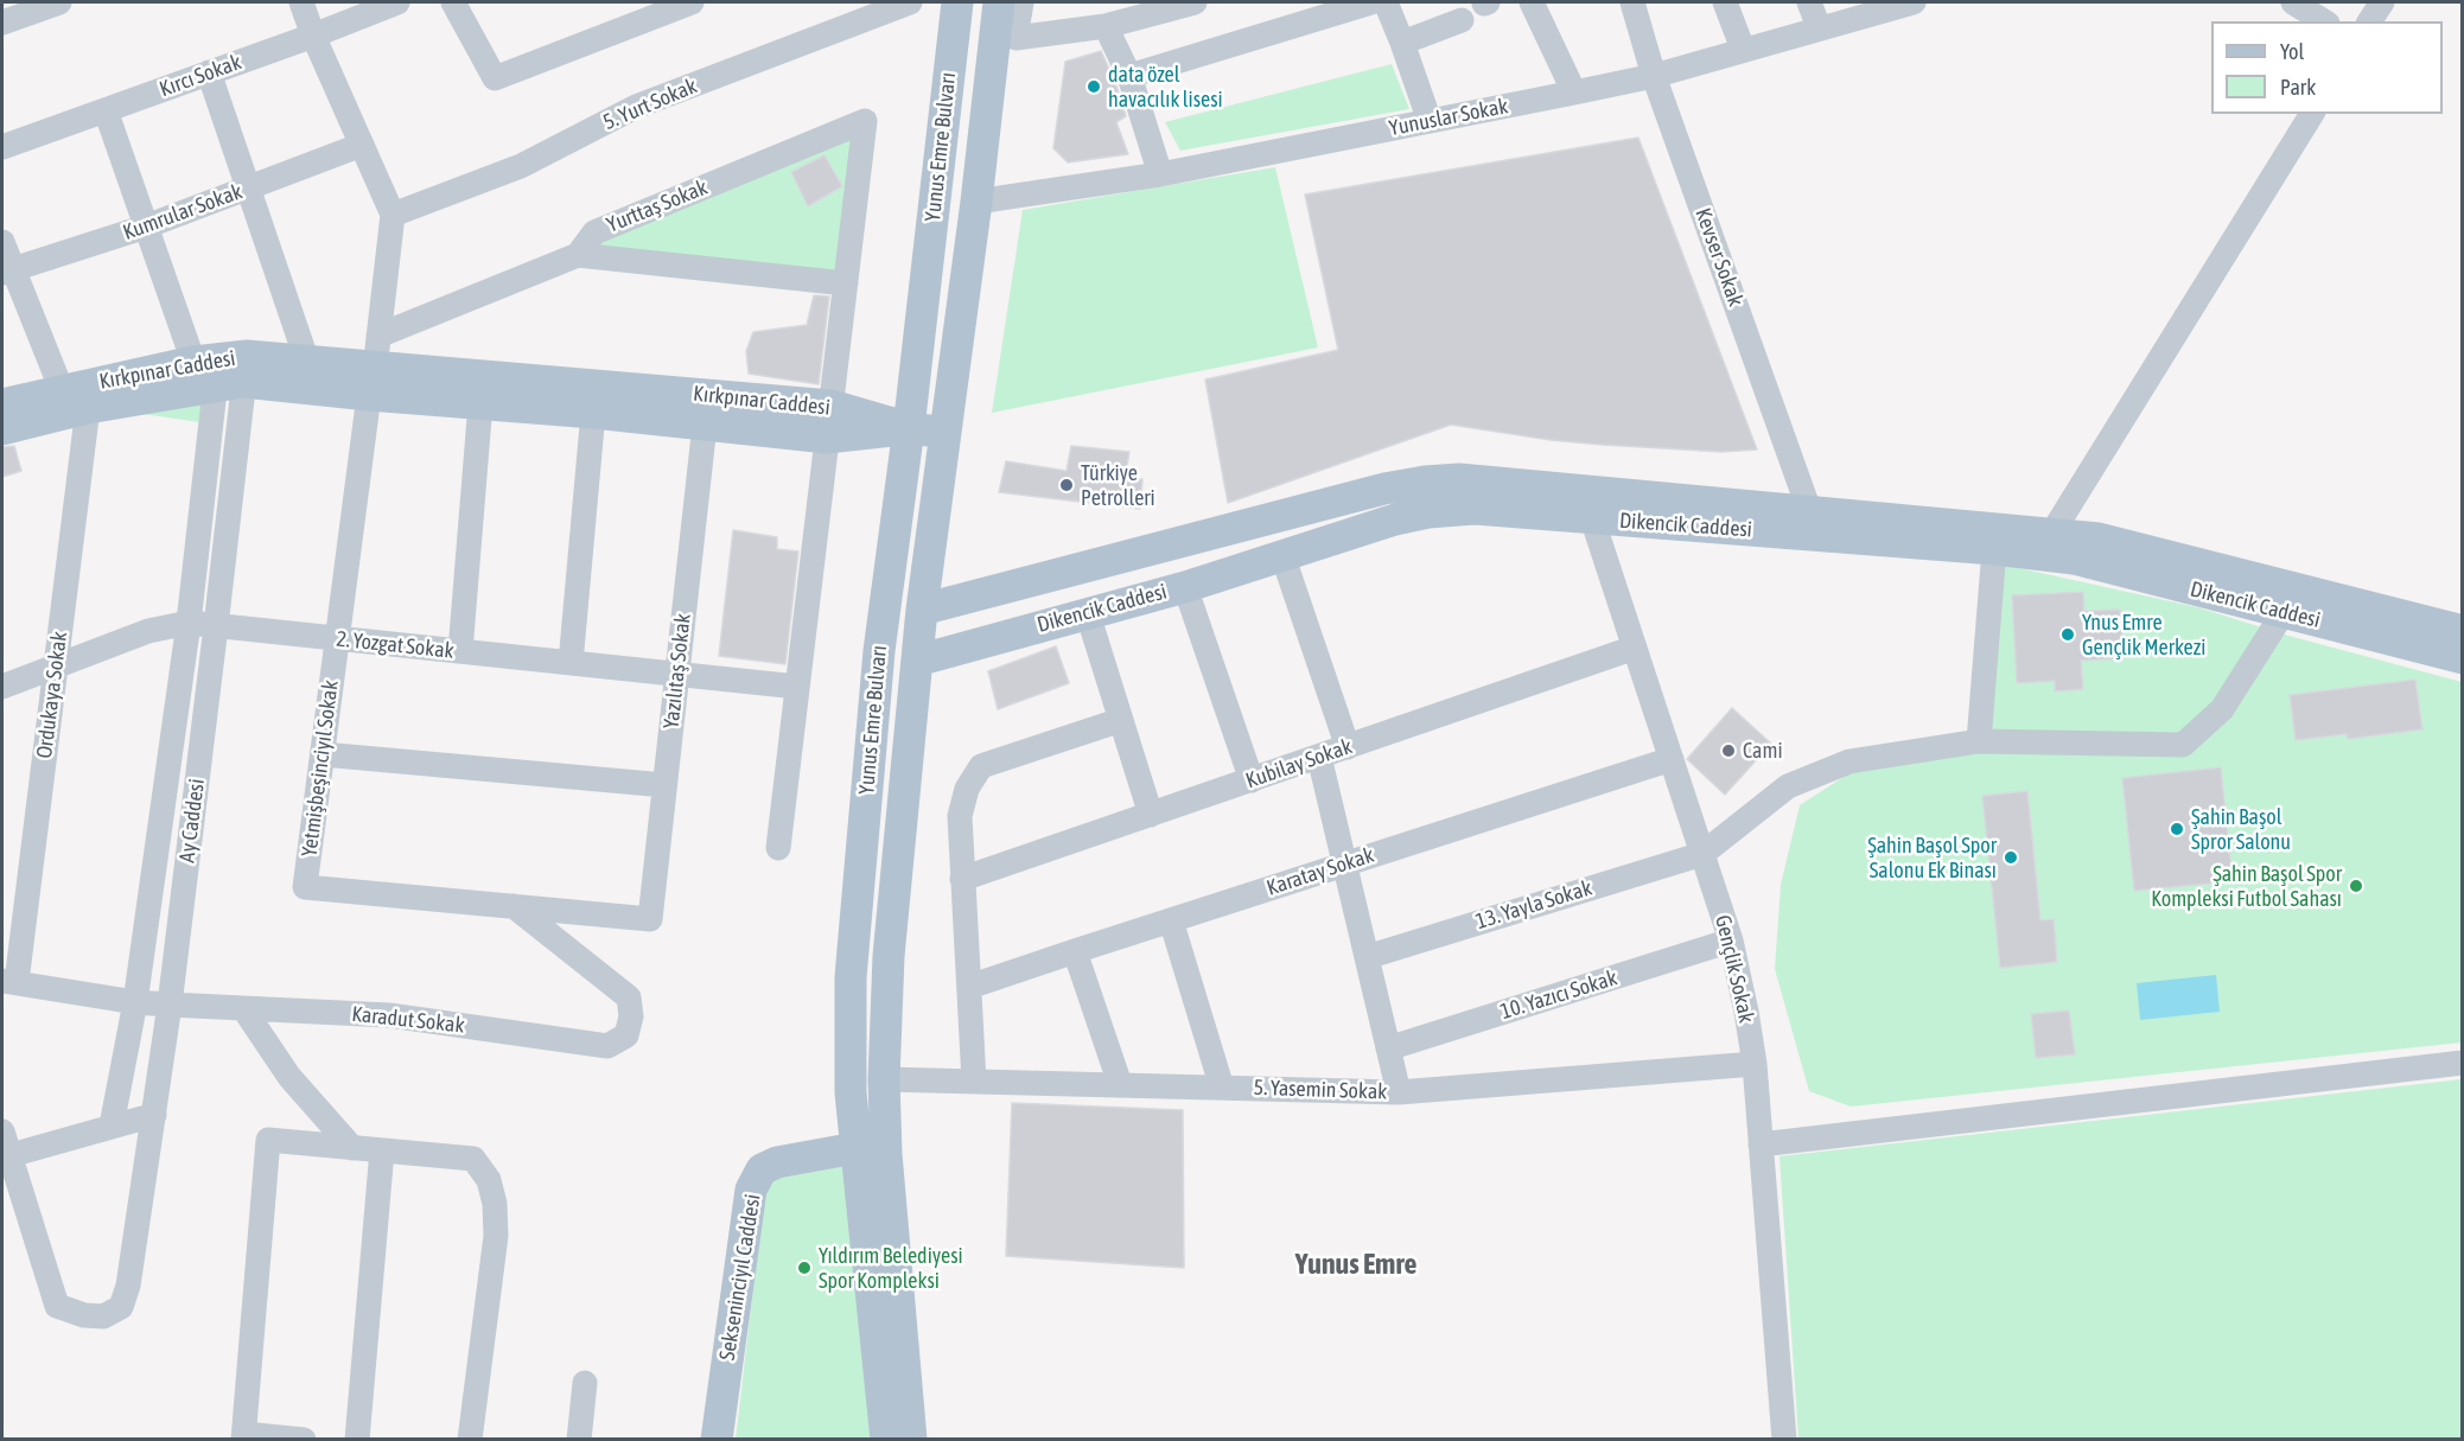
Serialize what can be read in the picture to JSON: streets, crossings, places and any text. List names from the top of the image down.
{
  "streets": {
    "main road": [
      "Yunus Emre Bulvarı",
      "Kırkpınar Caddesi",
      "Dikencik Caddesi",
      "Sekseninciyıl Caddesi"
    ],
    "street": [
      "Kırcı Sokak",
      "5. Yurt Sokak",
      "Yunuslar Sokak",
      "Yurttaş Sokak",
      "Kumrular Sokak",
      "Kevser Sokak",
      "2. Yozgat Sokak",
      "Yazılıtaş Sokak",
      "Ordukaya Sokak",
      "Kubilay Sokak",
      "Yetmişbeşinciyıl Sokak",
      "Ay Caddesi",
      "Karatay Sokak",
      "13. Yayla Sokak",
      "Gençlik Sokak",
      "10. Yazıcı Sokak",
      "Karadut Sokak",
      "5. Yasemin Sokak"
    ]
  },
  "crossings": [
    ["5. Yurt Sokak", "Yetmişbeşinciyıl Sokak"],
    ["Yunuslar Sokak", "Yunus Emre Bulvarı"],
    ["Yunuslar Sokak", "Kevser Sokak"],
    ["Yunus Emre Bulvarı", "Kırkpınar Caddesi"],
    ["Yunus Emre Bulvarı", "Dikencik Caddesi"],
    ["Yunus Emre Bulvarı", "5. Yasemin Sokak"],
    ["Yunus Emre Bulvarı", "Sekseninciyıl Caddesi"],
    ["Yurttaş Sokak", "Kırkpınar Caddesi"],
    ["Yurttaş Sokak", "Yetmişbeşinciyıl Sokak"],
    ["Kevser Sokak", "Dikencik Caddesi"],
    ["Kırkpınar Caddesi", "Yazılıtaş Sokak"],
    ["Kırkpınar Caddesi", "Ordukaya Sokak"],
    ["Kırkpınar Caddesi", "Yetmişbeşinciyıl Sokak"],
    ["Kırkpınar Caddesi", "Ay Caddesi"],
    ["Dikencik Caddesi", "Gençlik Sokak"],
    ["2. Yozgat Sokak", "Yazılıtaş Sokak"],
    ["2. Yozgat Sokak", "Ordukaya Sokak"],
    ["2. Yozgat Sokak", "Yetmişbeşinciyıl Sokak"],
    ["2. Yozgat Sokak", "Ay Caddesi"],
    ["Yazılıtaş Sokak", "Yetmişbeşinciyıl Sokak"],
    ["Yazılıtaş Sokak", "Karadut Sokak"],
    ["Ordukaya Sokak", "Karadut Sokak"],
    ["Kubilay Sokak", "Gençlik Sokak"],
    ["Yetmişbeşinciyıl Sokak", "Karadut Sokak"],
    ["Ay Caddesi", "Karadut Sokak"],
    ["Karatay Sokak", "Gençlik Sokak"],
    ["13. Yayla Sokak", "Gençlik Sokak"],
    ["Gençlik Sokak", "10. Yazıcı Sokak"],
    ["Gençlik Sokak", "5. Yasemin Sokak"]
  ],
  "districts": ["Yunus Emre"],
  "places": [
    "data özel havacılık lisesi",
    "Türkiye Petrolleri",
    "Ynus Emre Gençlik Merkezi",
    "Cami",
    "Şahin Başol Spror Salonu",
    "Şahin Başol Spor Salonu Ek Binası",
    "Şahin Başol Spor Kompleksi Futbol Sahası",
    "Yıldırım Belediyesi Spor Kompleksi"
  ],
  "legend": ["Yol", "Park"]
}
